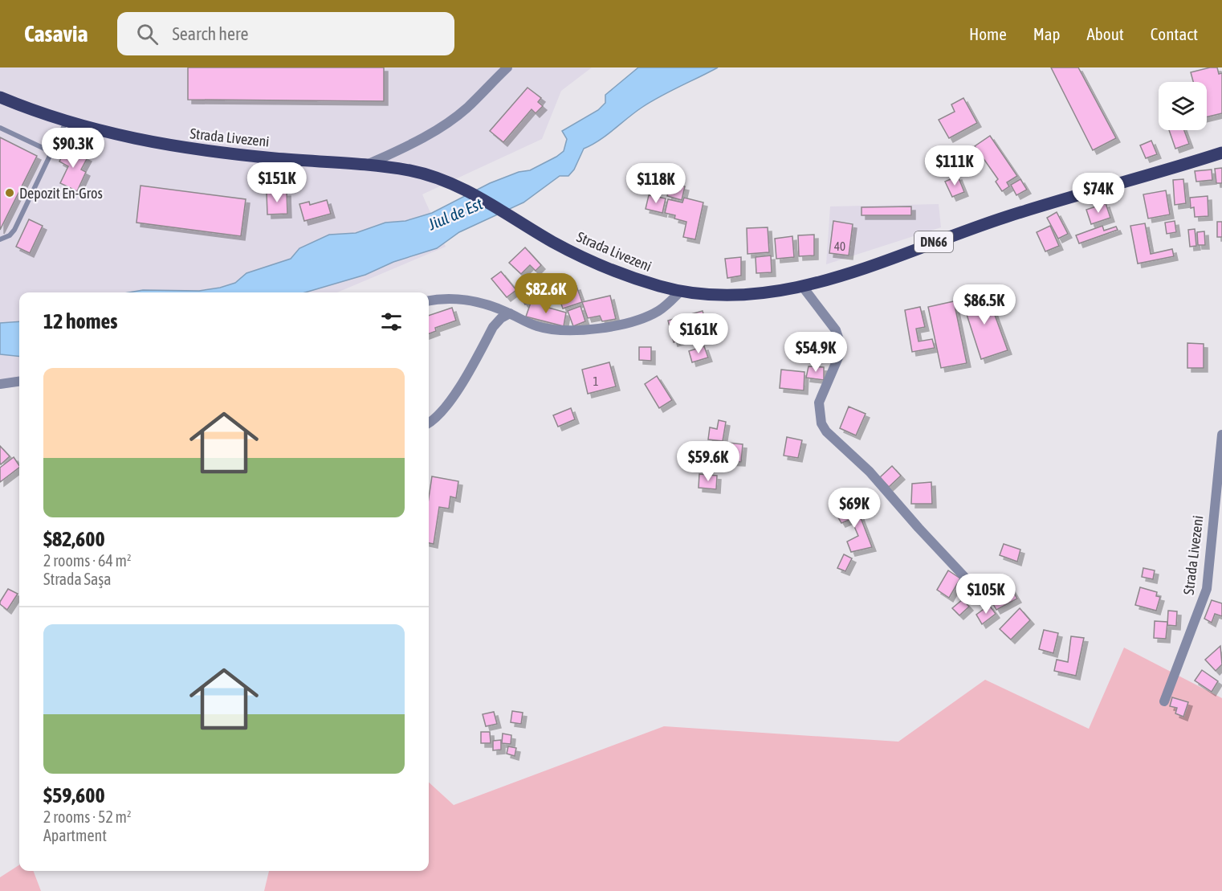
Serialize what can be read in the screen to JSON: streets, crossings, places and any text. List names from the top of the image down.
{
  "streets": {
    "main road": ["Strada Livezeni", "DN66"]
  },
  "water": ["Jiul de Est"],
  "places": ["Depozit En-Gros"],
  "house_numbers": ["40", "1"],
  "page": {
    "header": "Casavia",
    "search": "Search here",
    "nav": [
      "Home",
      "Map",
      "About",
      "Contact"
    ],
    "price": [
      "$90.3K",
      "$111K",
      "$151K",
      "$118K",
      "$74K",
      "$82.6K",
      "$86.5K",
      "$161K",
      "$54.9K",
      "$59.6K",
      "$69K",
      "$105K"
    ],
    "heading": "12 homes",
    "list": [
      {
        "name": "$82,600",
        "note": "2 rooms · 64 m² · Strada Saşa"
      },
      {
        "name": "$59,600",
        "note": "2 rooms · 52 m² · Apartment"
      }
    ]
  }
}
